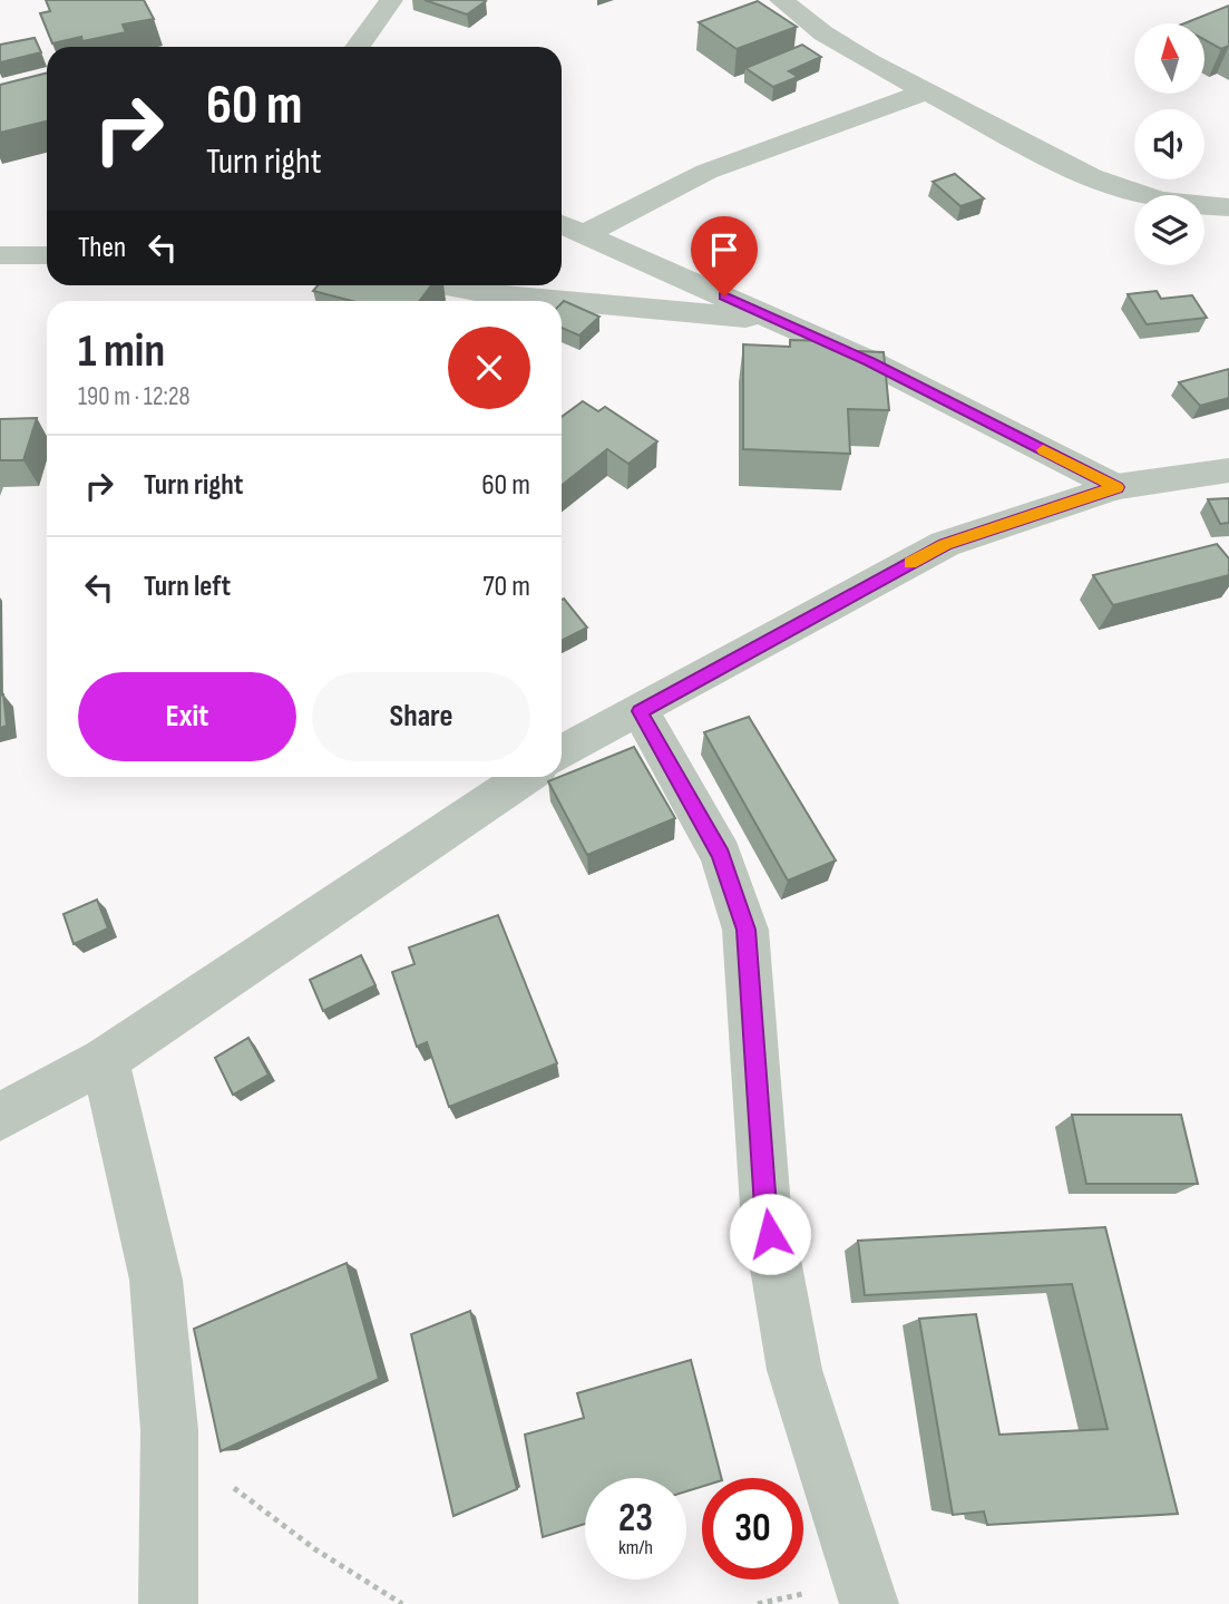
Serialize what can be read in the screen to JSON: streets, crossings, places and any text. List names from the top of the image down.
{
  "north": "top",
  "page": {
    "turn": ["60 m", "Turn right"],
    "then": "Then",
    "heading": ["1 min", "190 m · 12:28"],
    "list": [
      {
        "name": "Turn right",
        "value": "60 m"
      },
      {
        "name": "Turn left",
        "value": "70 m"
      }
    ],
    "buttons": ["Exit", "Share"],
    "speed": "23 km/h",
    "limit": "30"
  }
}
